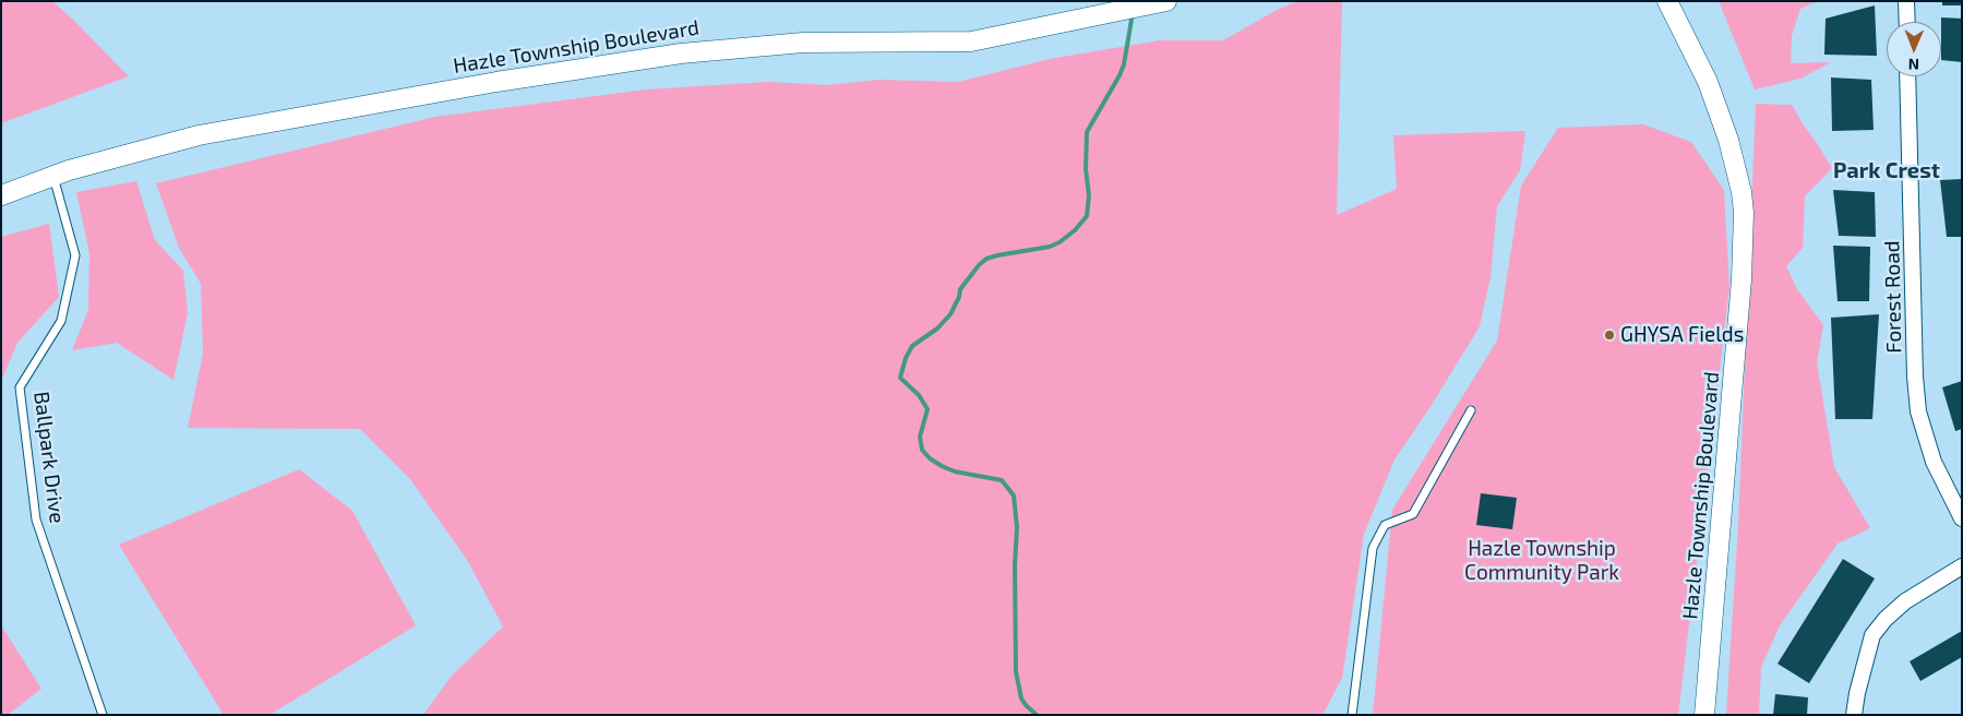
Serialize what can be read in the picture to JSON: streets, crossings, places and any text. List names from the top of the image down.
{
  "streets": {
    "street": ["Hazle Township Boulevard", "Forest Road"],
    "lane": ["Ballpark Drive"]
  },
  "crossings": [
    ["Hazle Township Boulevard", "Ballpark Drive"]
  ],
  "districts": ["Park Crest"],
  "parks": ["Hazle Township Community Park"],
  "places": ["GHYSA Fields"],
  "north": "bottom"
}
